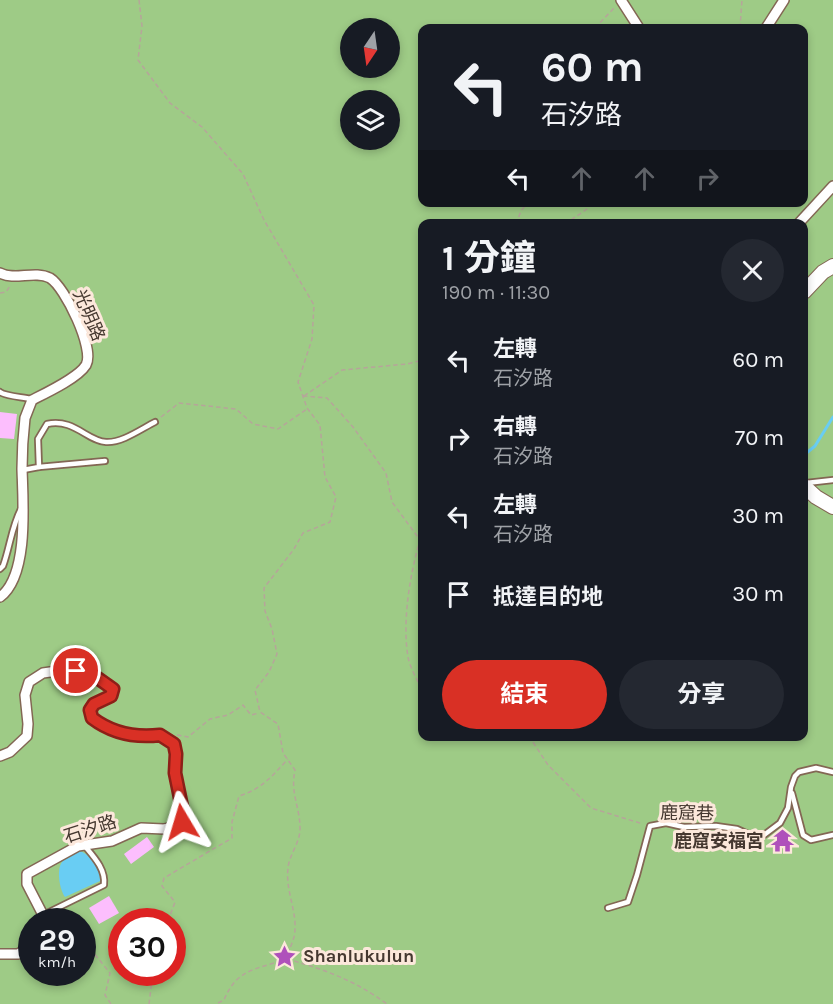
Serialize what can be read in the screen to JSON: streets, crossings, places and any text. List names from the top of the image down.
{
  "streets": {
    "street": ["光明路", "石汐路"],
    "lane": ["鹿窟巷"]
  },
  "places": {
    "temple": ["鹿窟安福宮"],
    "place": ["Shanlukulun"]
  },
  "north": "bottom",
  "page": {
    "turn": ["60 m", "石汐路"],
    "heading": ["1 分鐘", "190 m · 11:30"],
    "list": [
      {
        "name": "左轉",
        "note": "石汐路",
        "value": "60 m"
      },
      {
        "name": "右轉",
        "note": "石汐路",
        "value": "70 m"
      },
      {
        "name": "左轉",
        "note": "石汐路",
        "value": "30 m"
      },
      {
        "name": "抵達目的地",
        "value": "30 m"
      }
    ],
    "buttons": ["結束", "分享"],
    "speed": "29 km/h",
    "limit": "30"
  }
}
